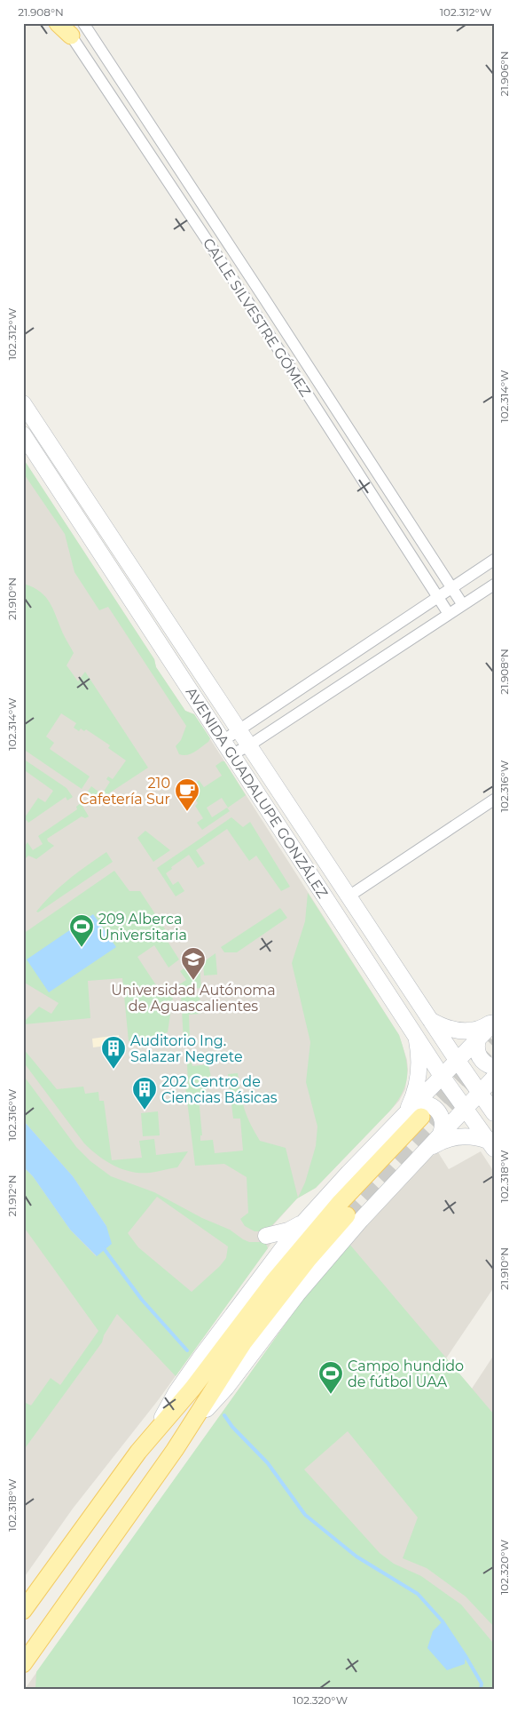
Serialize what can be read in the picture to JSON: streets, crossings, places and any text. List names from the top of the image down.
{
  "streets": {
    "main road": ["AVENIDA GUADALUPE GONZÁLEZ"],
    "street": ["CALLE SILVESTRE GÓMEZ"]
  },
  "places": {
    "cafe": ["210 Cafetería Sur"],
    "sports": ["209 Alberca Universitaria", "Campo hundido de fútbol UAA"],
    "school or university": ["Universidad Autónoma de Aguascalientes"],
    "building": ["Auditorio Ing. Salazar Negrete", "202 Centro de Ciencias Básicas"]
  },
  "coordinates": [
    "21.908°N",
    "102.312°W",
    "21.906°N",
    "102.314°W",
    "21.910°N",
    "102.316°W",
    "102.318°W",
    "21.912°N",
    "102.320°W"
  ]
}
